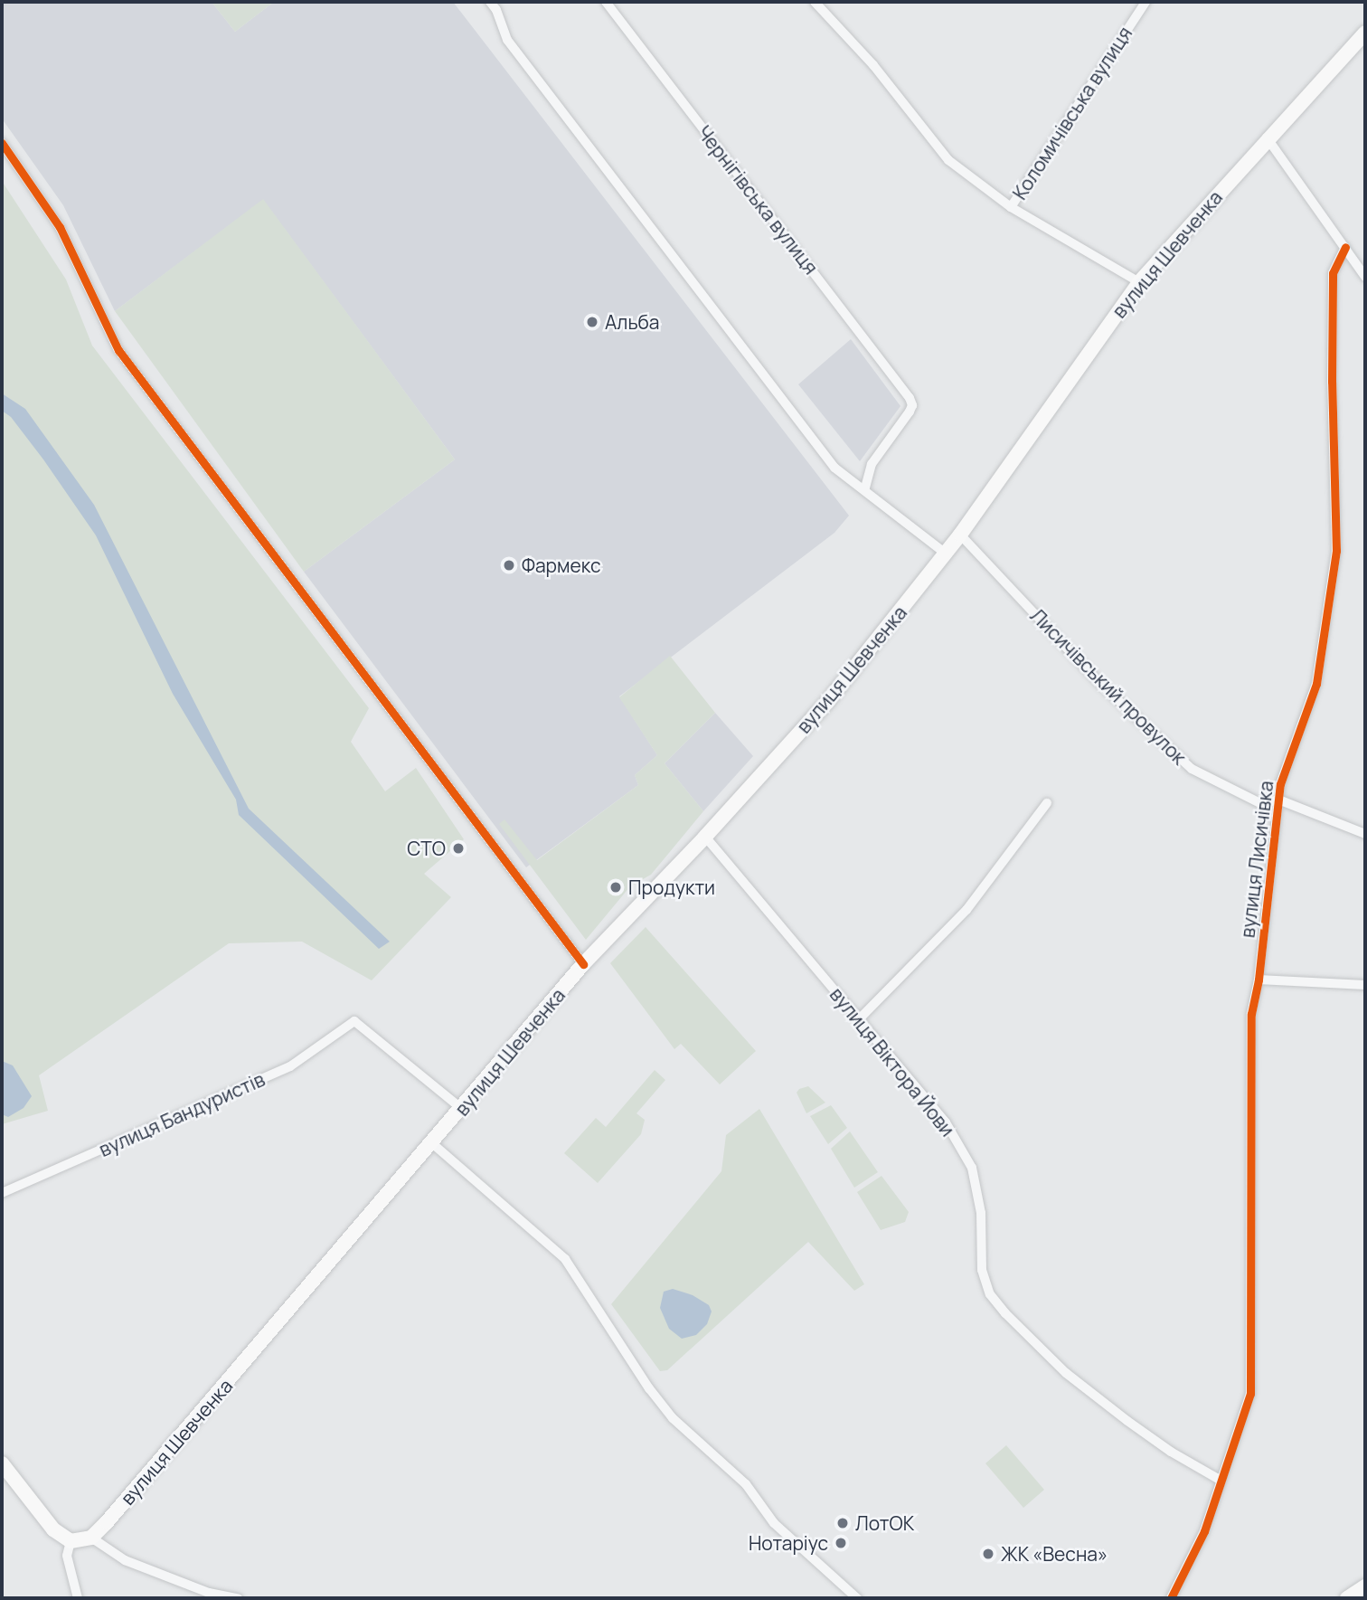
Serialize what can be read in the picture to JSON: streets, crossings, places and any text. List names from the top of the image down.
{
  "streets": {
    "main road": ["вулиця Шевченка"],
    "street": [
      "Коломичівська вулиця",
      "Чернігівська вулиця",
      "Лисичівський провулок",
      "вулиця Лисичівка",
      "вулиця Віктора Йови",
      "вулиця Бандуристів"
    ]
  },
  "crossings": [
    ["вулиця Шевченка", "Лисичівський провулок"],
    ["вулиця Шевченка", "вулиця Віктора Йови"],
    ["вулиця Шевченка", "вулиця Бандуристів"],
    ["Лисичівський провулок", "вулиця Лисичівка"],
    ["вулиця Лисичівка", "вулиця Віктора Йови"]
  ],
  "places": [
    "Альба",
    "Фармекс",
    "СТО",
    "Продукти",
    "ЛотОК",
    "Нотаріус",
    "ЖК «Весна»"
  ]
}
